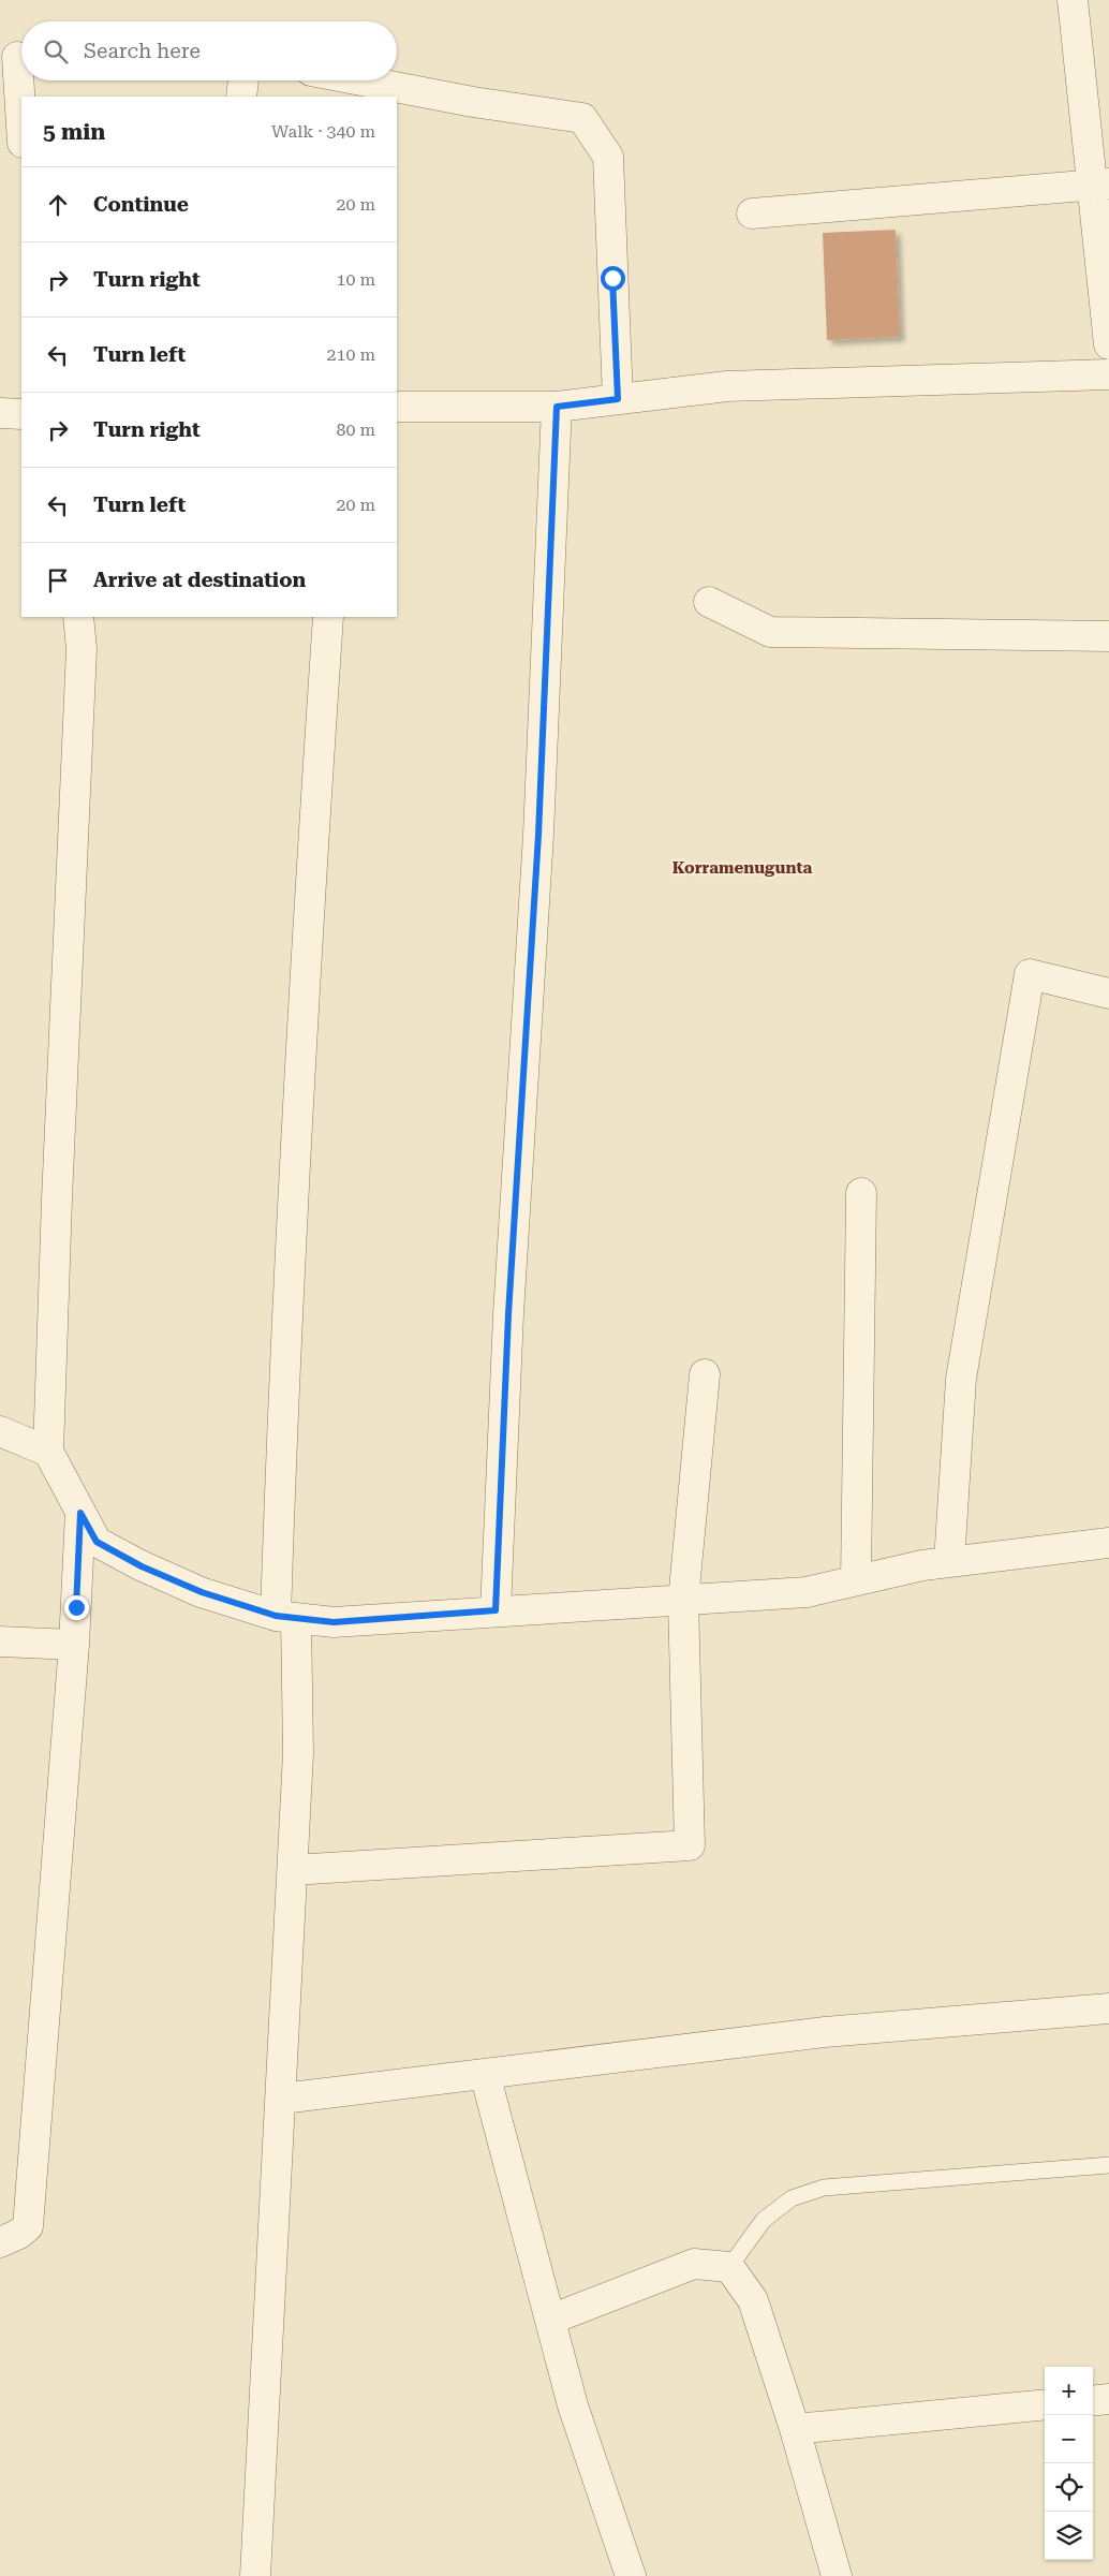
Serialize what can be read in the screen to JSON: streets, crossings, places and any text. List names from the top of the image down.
{
  "districts": ["Korramenugunta"],
  "page": {
    "search": "Search here",
    "heading": ["5 min", "Walk · 340 m"],
    "list": [
      ["Continue", "20 m"],
      ["Turn right", "10 m"],
      ["Turn left", "210 m"],
      ["Turn right", "80 m"],
      ["Turn left", "20 m"],
      "Arrive at destination"
    ],
    "map_buttons": ["+", "−"]
  }
}
